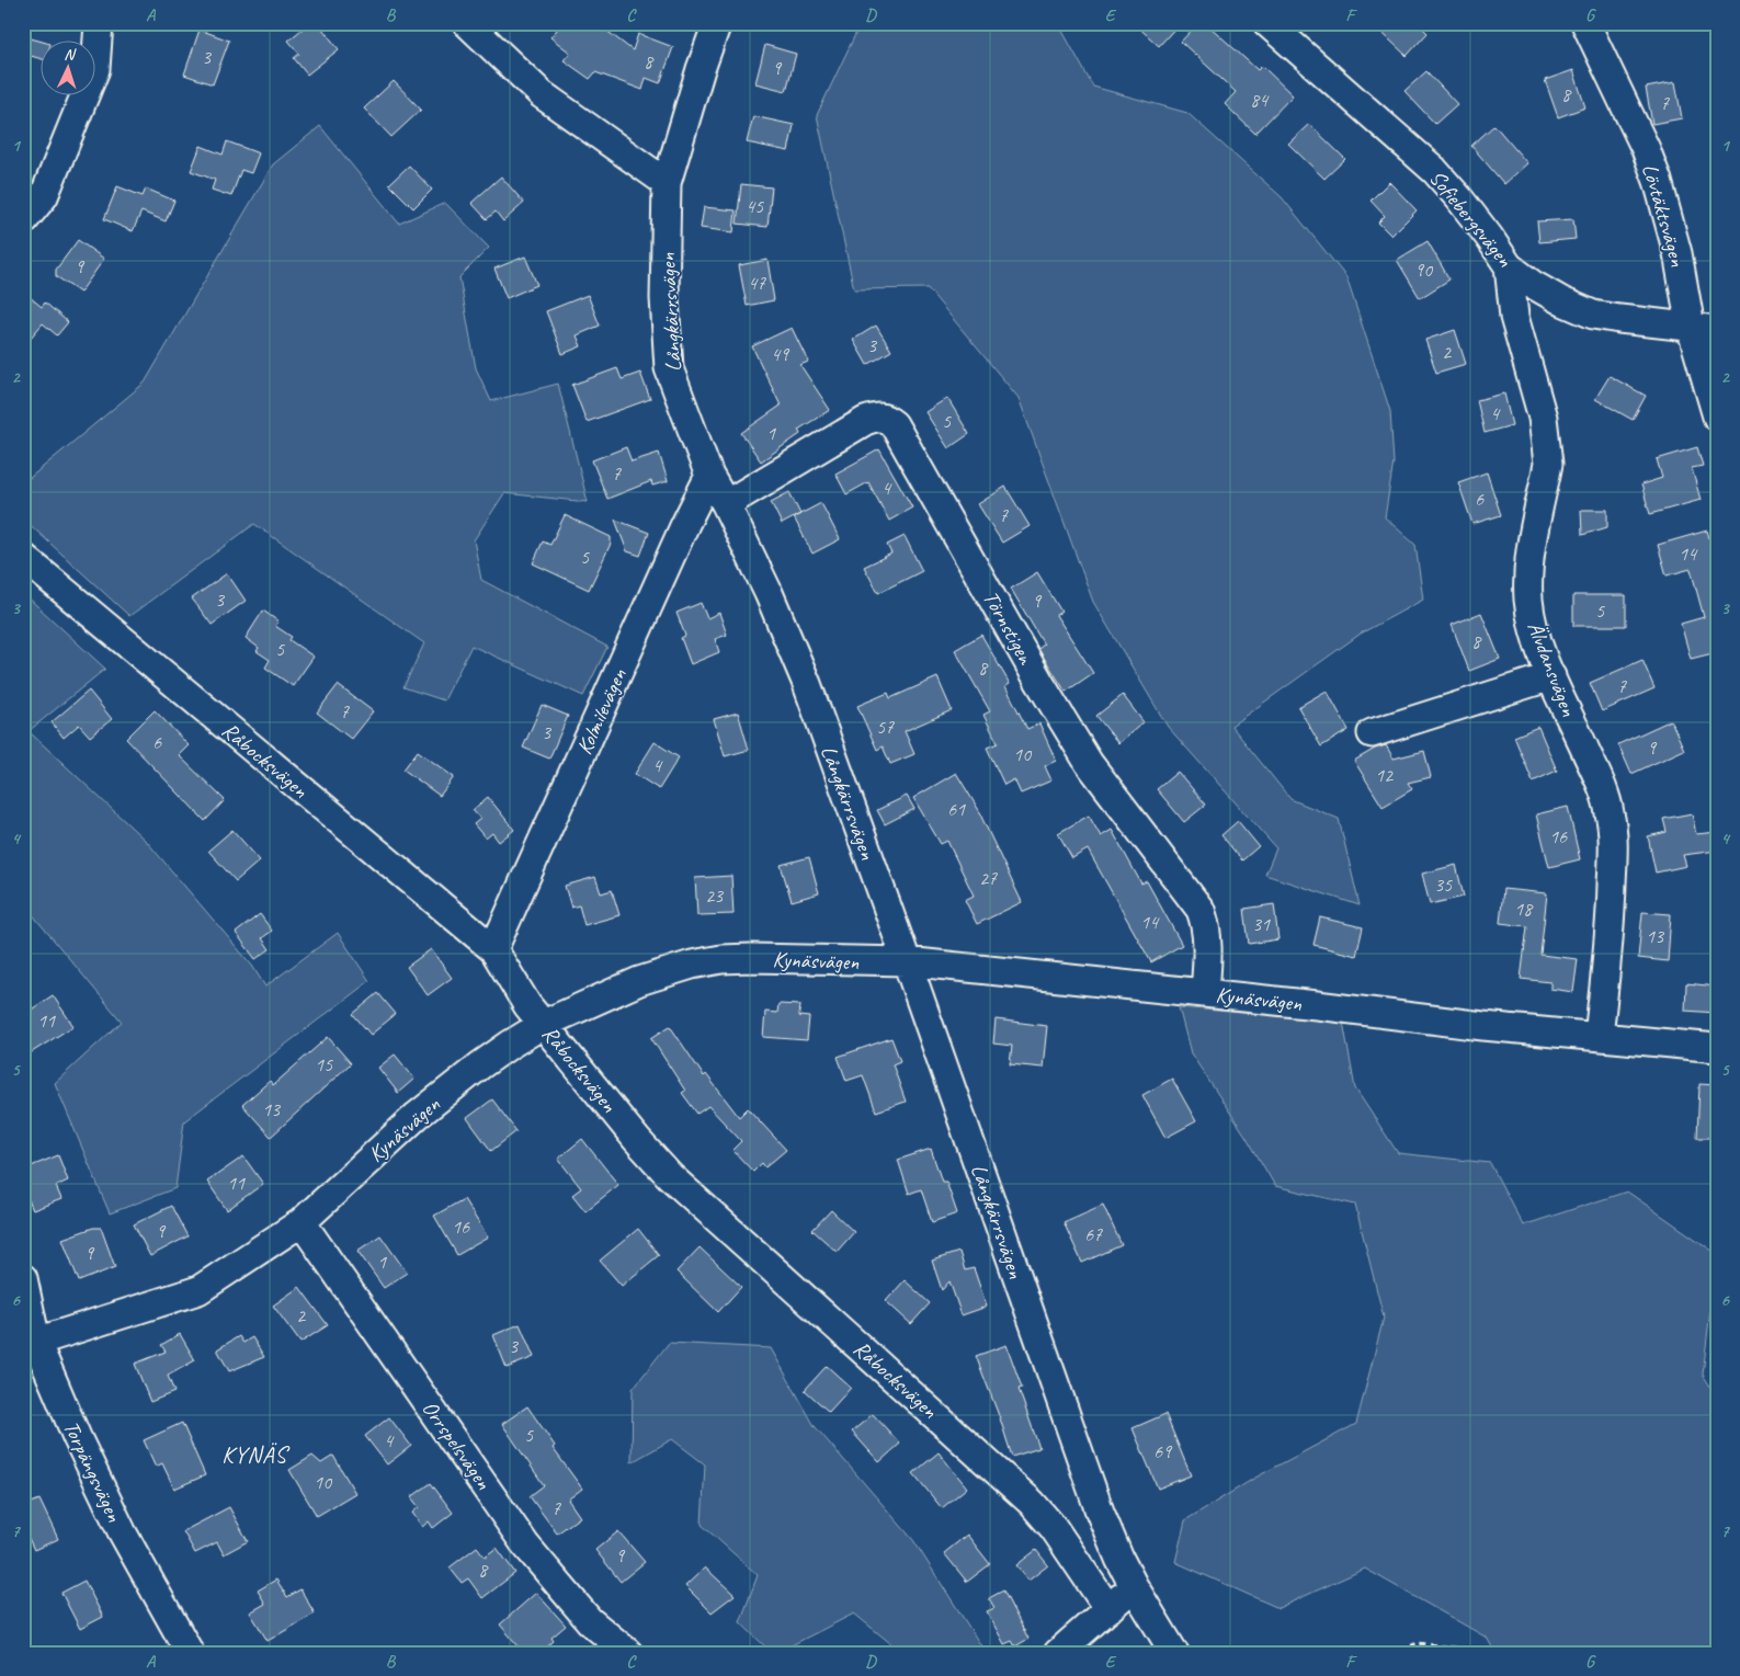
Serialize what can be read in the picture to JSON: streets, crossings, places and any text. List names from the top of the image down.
{
  "streets": {
    "street": [
      "Lövtäktsvägen",
      "Sofiebergsvägen",
      "Långkärrsvägen",
      "Törnstigen",
      "Älvdansvägen",
      "Kolmilevägen",
      "Råbocksvägen",
      "Kynäsvägen",
      "Orrspelsvägen",
      "Torpängsvägen"
    ]
  },
  "crossings": [
    ["Lövtäktsvägen", "Sofiebergsvägen"],
    ["Sofiebergsvägen", "Älvdansvägen"],
    ["Långkärrsvägen", "Törnstigen"],
    ["Långkärrsvägen", "Kolmilevägen"],
    ["Långkärrsvägen", "Kynäsvägen"],
    ["Törnstigen", "Kynäsvägen"],
    ["Älvdansvägen", "Kynäsvägen"],
    ["Kolmilevägen", "Råbocksvägen"],
    ["Råbocksvägen", "Kynäsvägen"],
    ["Kynäsvägen", "Orrspelsvägen"],
    ["Kynäsvägen", "Torpängsvägen"]
  ],
  "districts": ["KYNÄS"],
  "house_numbers": [
    "3",
    "8",
    "9",
    "8",
    "84",
    "7",
    "45",
    "9",
    "90",
    "47",
    "3",
    "2",
    "49",
    "4",
    "5",
    "1",
    "7",
    "4",
    "6",
    "7",
    "14",
    "5",
    "3",
    "9",
    "5",
    "8",
    "5",
    "8",
    "7",
    "7",
    "57",
    "3",
    "6",
    "9",
    "10",
    "4",
    "12",
    "61",
    "16",
    "27",
    "35",
    "23",
    "18",
    "14",
    "31",
    "13",
    "11",
    "15",
    "13",
    "11",
    "16",
    "9",
    "67",
    "9",
    "1",
    "2",
    "3",
    "5",
    "4",
    "69",
    "10",
    "7",
    "9",
    "8"
  ],
  "north": "top",
  "grid": {
    "columns": [
      "A",
      "B",
      "C",
      "D",
      "E",
      "F",
      "G"
    ],
    "rows": [
      "1",
      "2",
      "3",
      "4",
      "5",
      "6",
      "7"
    ]
  }
}
